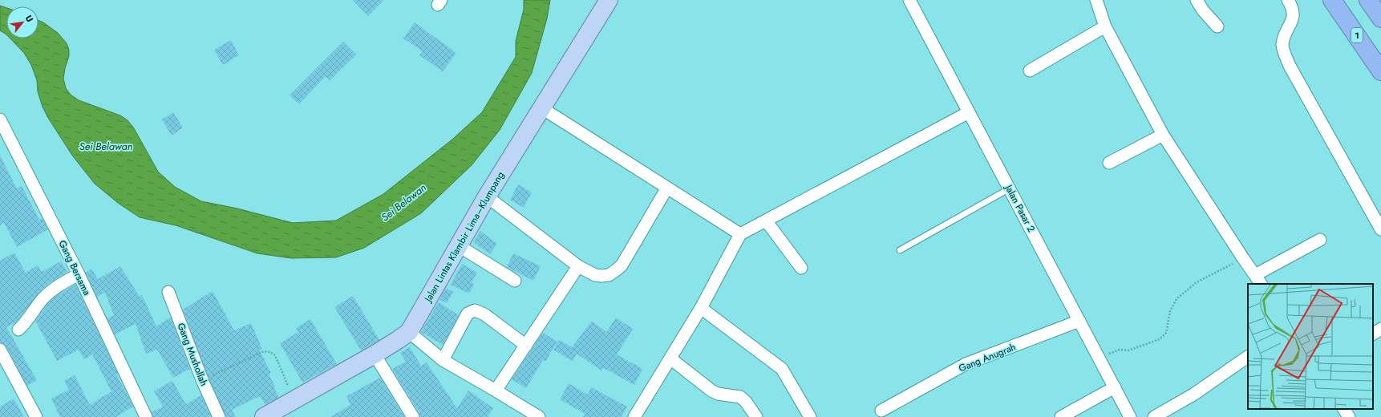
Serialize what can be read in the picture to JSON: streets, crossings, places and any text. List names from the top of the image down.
{
  "streets": {
    "highway": ["1"],
    "main road": ["Jalan Lintas Klambir Lima–Klumpang"],
    "street": [
      "Jalan Pasar 2",
      "Gang Bersama",
      "Gang Mushollah",
      "Gang Anugrah"
    ]
  },
  "crossings": [
    ["Jalan Pasar 2", "Gang Anugrah"]
  ],
  "water": ["Sei Belawan"],
  "north": "top right"
}
